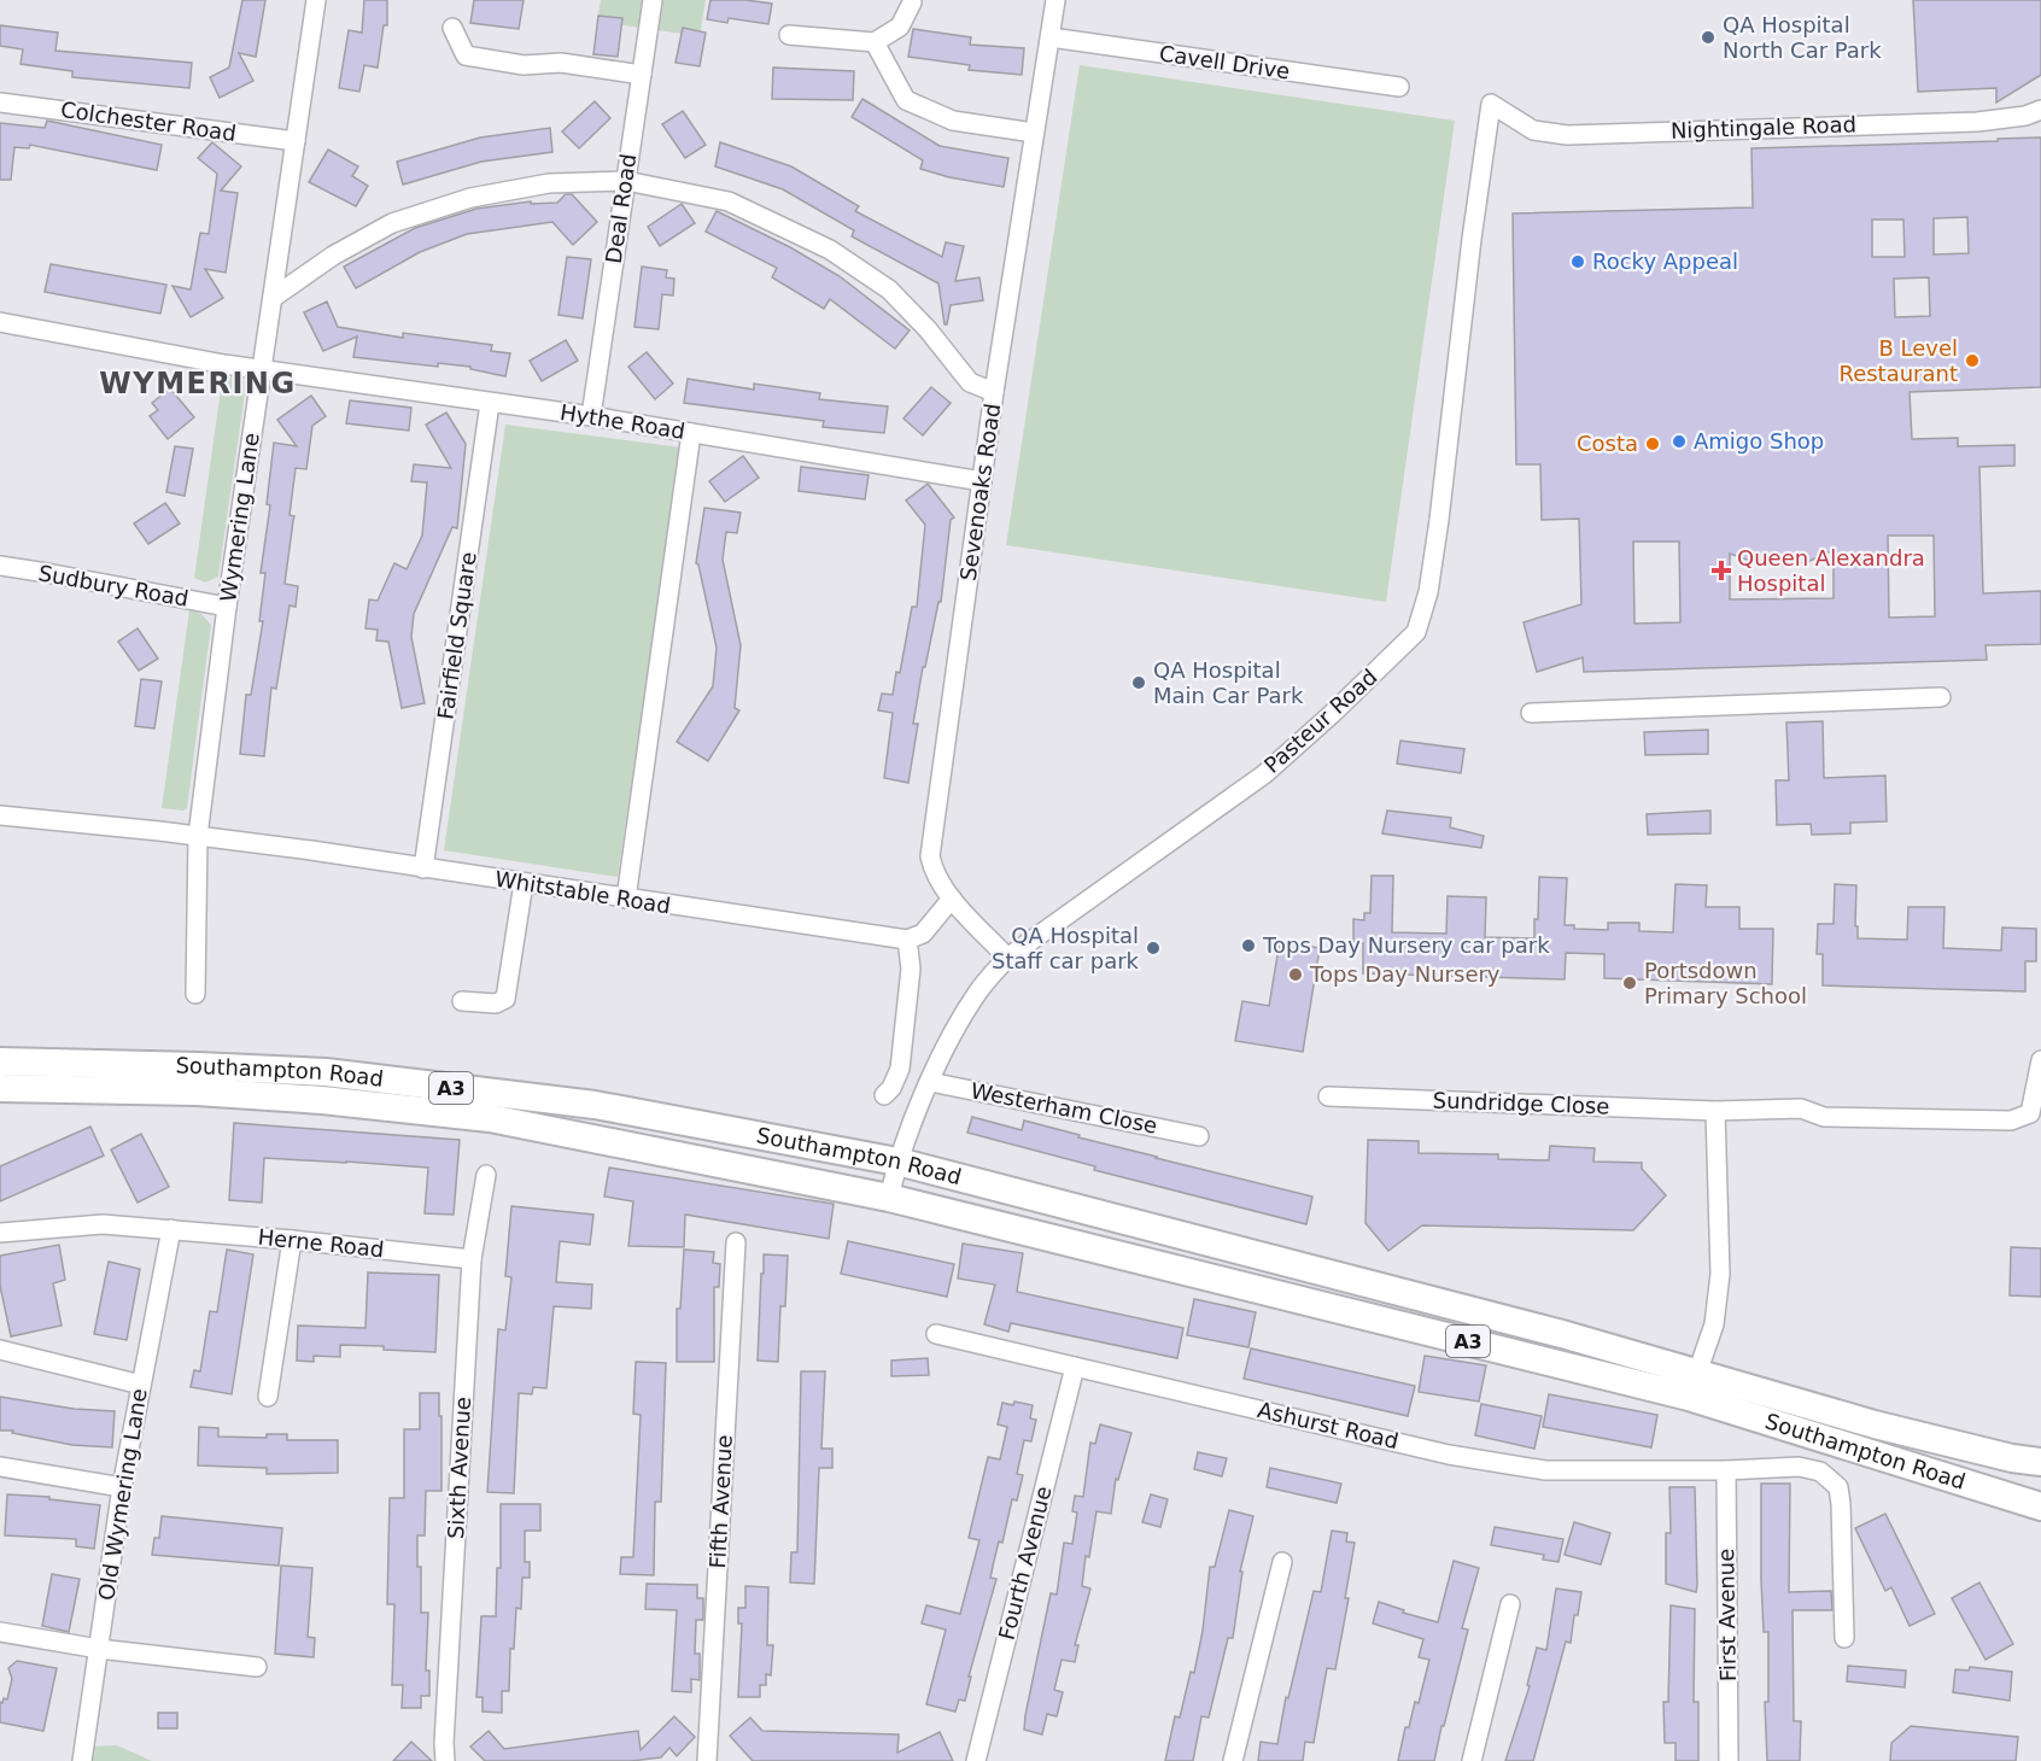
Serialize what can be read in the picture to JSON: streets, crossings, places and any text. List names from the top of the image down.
{
  "streets": {
    "main road": ["Southampton Road", "A3"],
    "street": [
      "Cavell Drive",
      "Colchester Road",
      "Nightingale Road",
      "Deal Road",
      "Hythe Road",
      "Sevenoaks Road",
      "Wymering Lane",
      "Sudbury Road",
      "Fairfield Square",
      "Pasteur Road",
      "Whitstable Road",
      "Sundridge Close",
      "Westerham Close",
      "Herne Road",
      "Ashurst Road",
      "Sixth Avenue",
      "Old Wymering Lane",
      "Fifth Avenue",
      "Fourth Avenue",
      "First Avenue"
    ]
  },
  "crossings": [
    ["Cavell Drive", "Sevenoaks Road"],
    ["Colchester Road", "Wymering Lane"],
    ["Nightingale Road", "Pasteur Road"],
    ["Deal Road", "Hythe Road"],
    ["Hythe Road", "Sevenoaks Road"],
    ["Hythe Road", "Wymering Lane"],
    ["Hythe Road", "Fairfield Square"],
    ["Sevenoaks Road", "Pasteur Road"],
    ["Wymering Lane", "Sudbury Road"],
    ["Wymering Lane", "Whitstable Road"],
    ["Fairfield Square", "Whitstable Road"],
    ["Pasteur Road", "Southampton Road"],
    ["Pasteur Road", "Westerham Close"],
    ["Herne Road", "Sixth Avenue"],
    ["Herne Road", "Old Wymering Lane"],
    ["Ashurst Road", "Fourth Avenue"],
    ["Ashurst Road", "First Avenue"]
  ],
  "districts": ["WYMERING"],
  "places": {
    "other": [
      "QA Hospital North Car Park",
      "Rocky Appeal",
      "B Level Restaurant",
      "Amigo Shop",
      "Costa",
      "QA Hospital Main Car Park",
      "Tops Day Nursery car park",
      "QA Hospital Staff car park",
      "Tops Day Nursery",
      "Portsdown Primary School"
    ],
    "health": ["Queen Alexandra Hospital"]
  }
}
